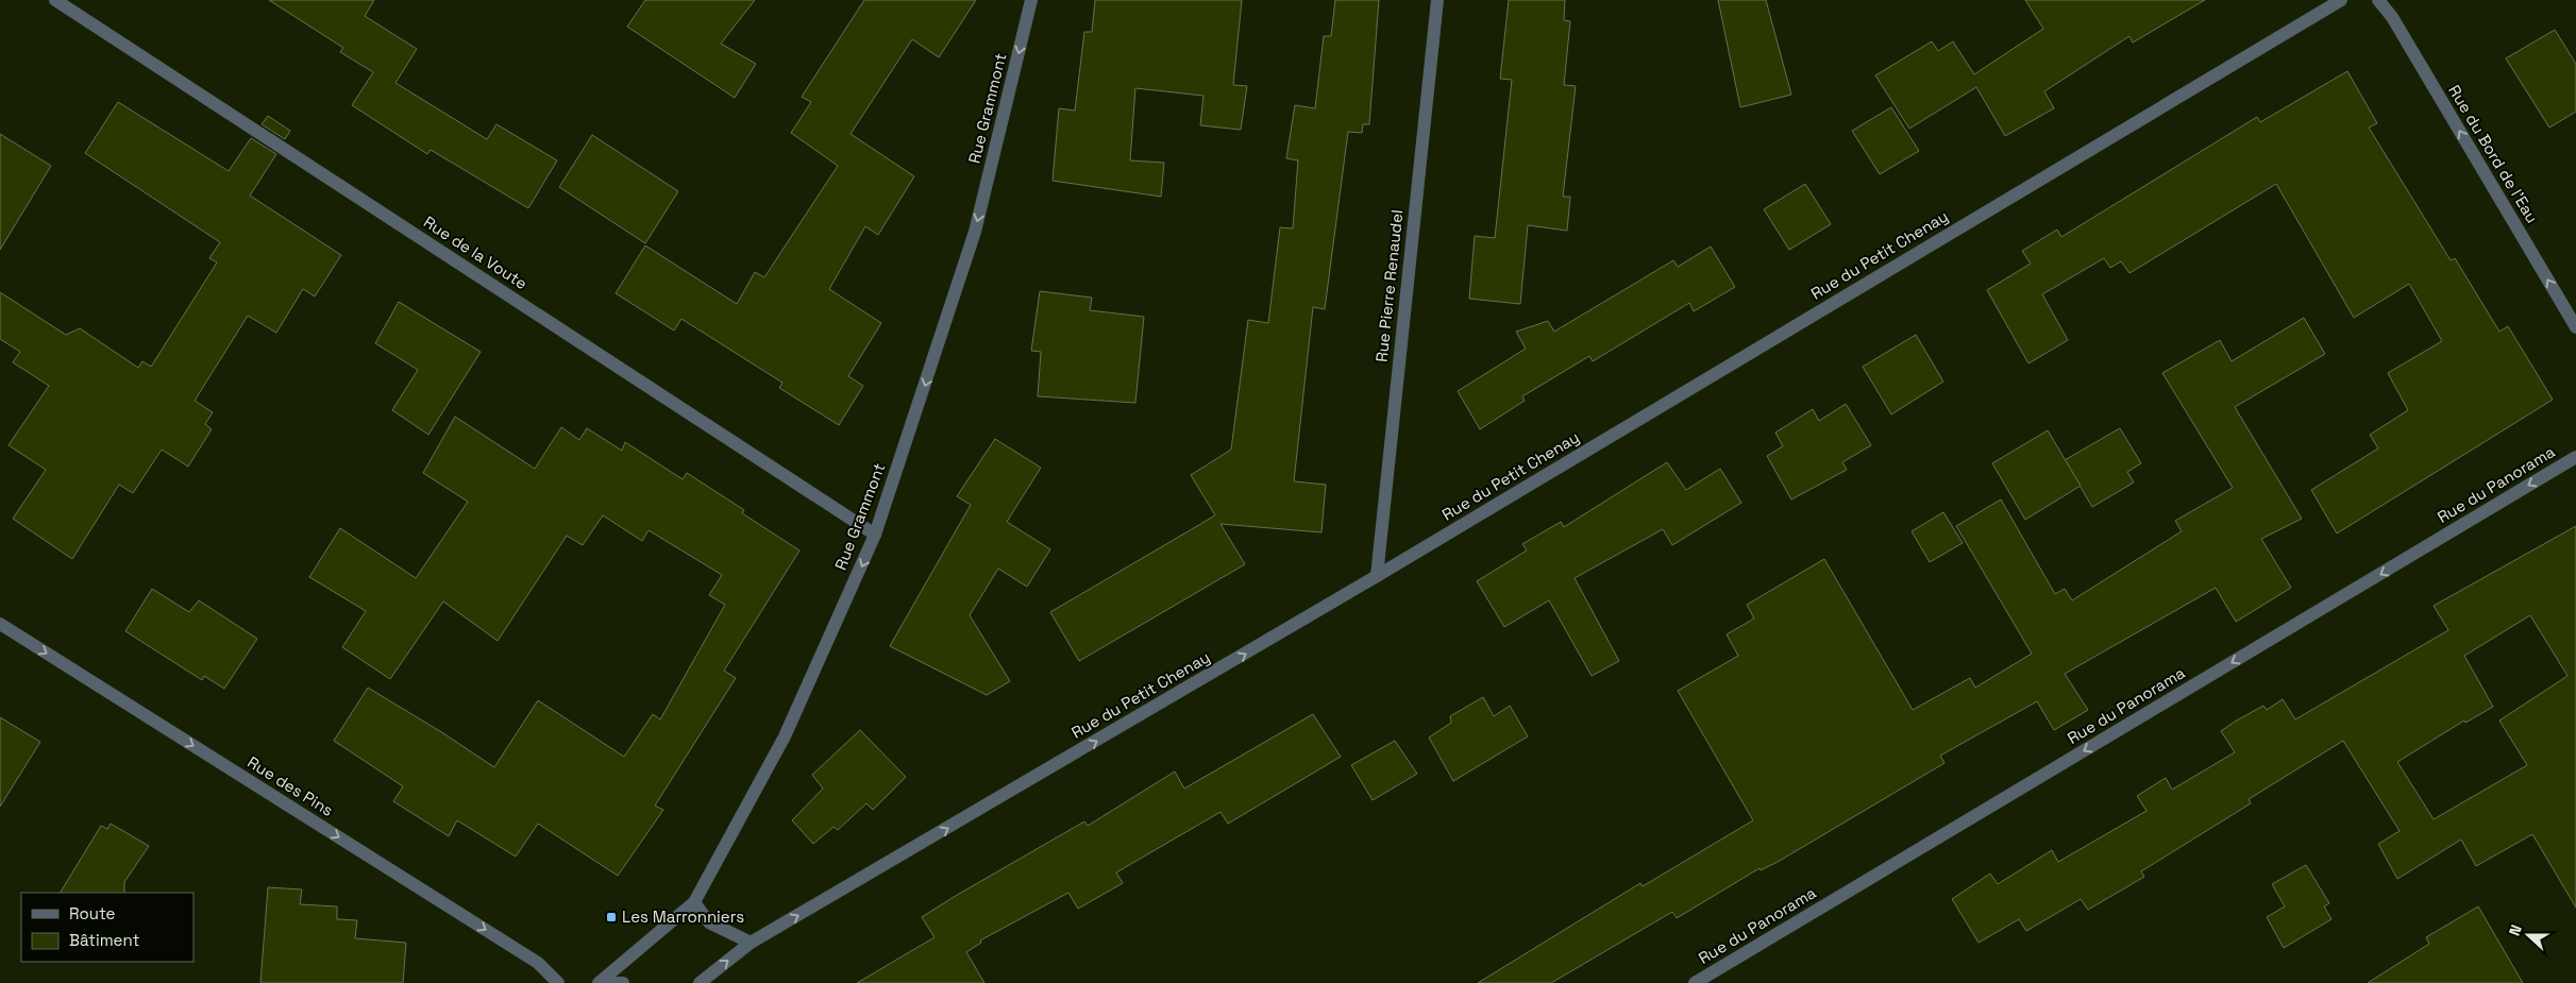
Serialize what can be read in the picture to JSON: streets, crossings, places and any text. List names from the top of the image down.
{
  "streets": {
    "street": [
      "Rue Grammont",
      "Rue du Bord de l'Eau",
      "Rue de la Voute",
      "Rue du Petit Chenay",
      "Rue Pierre Renaudel",
      "Rue du Panorama",
      "Rue des Pins"
    ]
  },
  "crossings": [
    ["Rue Grammont", "Rue de la Voute"],
    ["Rue du Petit Chenay", "Rue Pierre Renaudel"]
  ],
  "one_way": [
    "Rue Grammont",
    "Rue du Bord de l'Eau",
    "Rue du Petit Chenay",
    "Rue du Panorama",
    "Rue des Pins"
  ],
  "places": {
    "transit": ["Les Marronniers"]
  },
  "legend": ["Route", "Bâtiment"],
  "north": "left"
}
